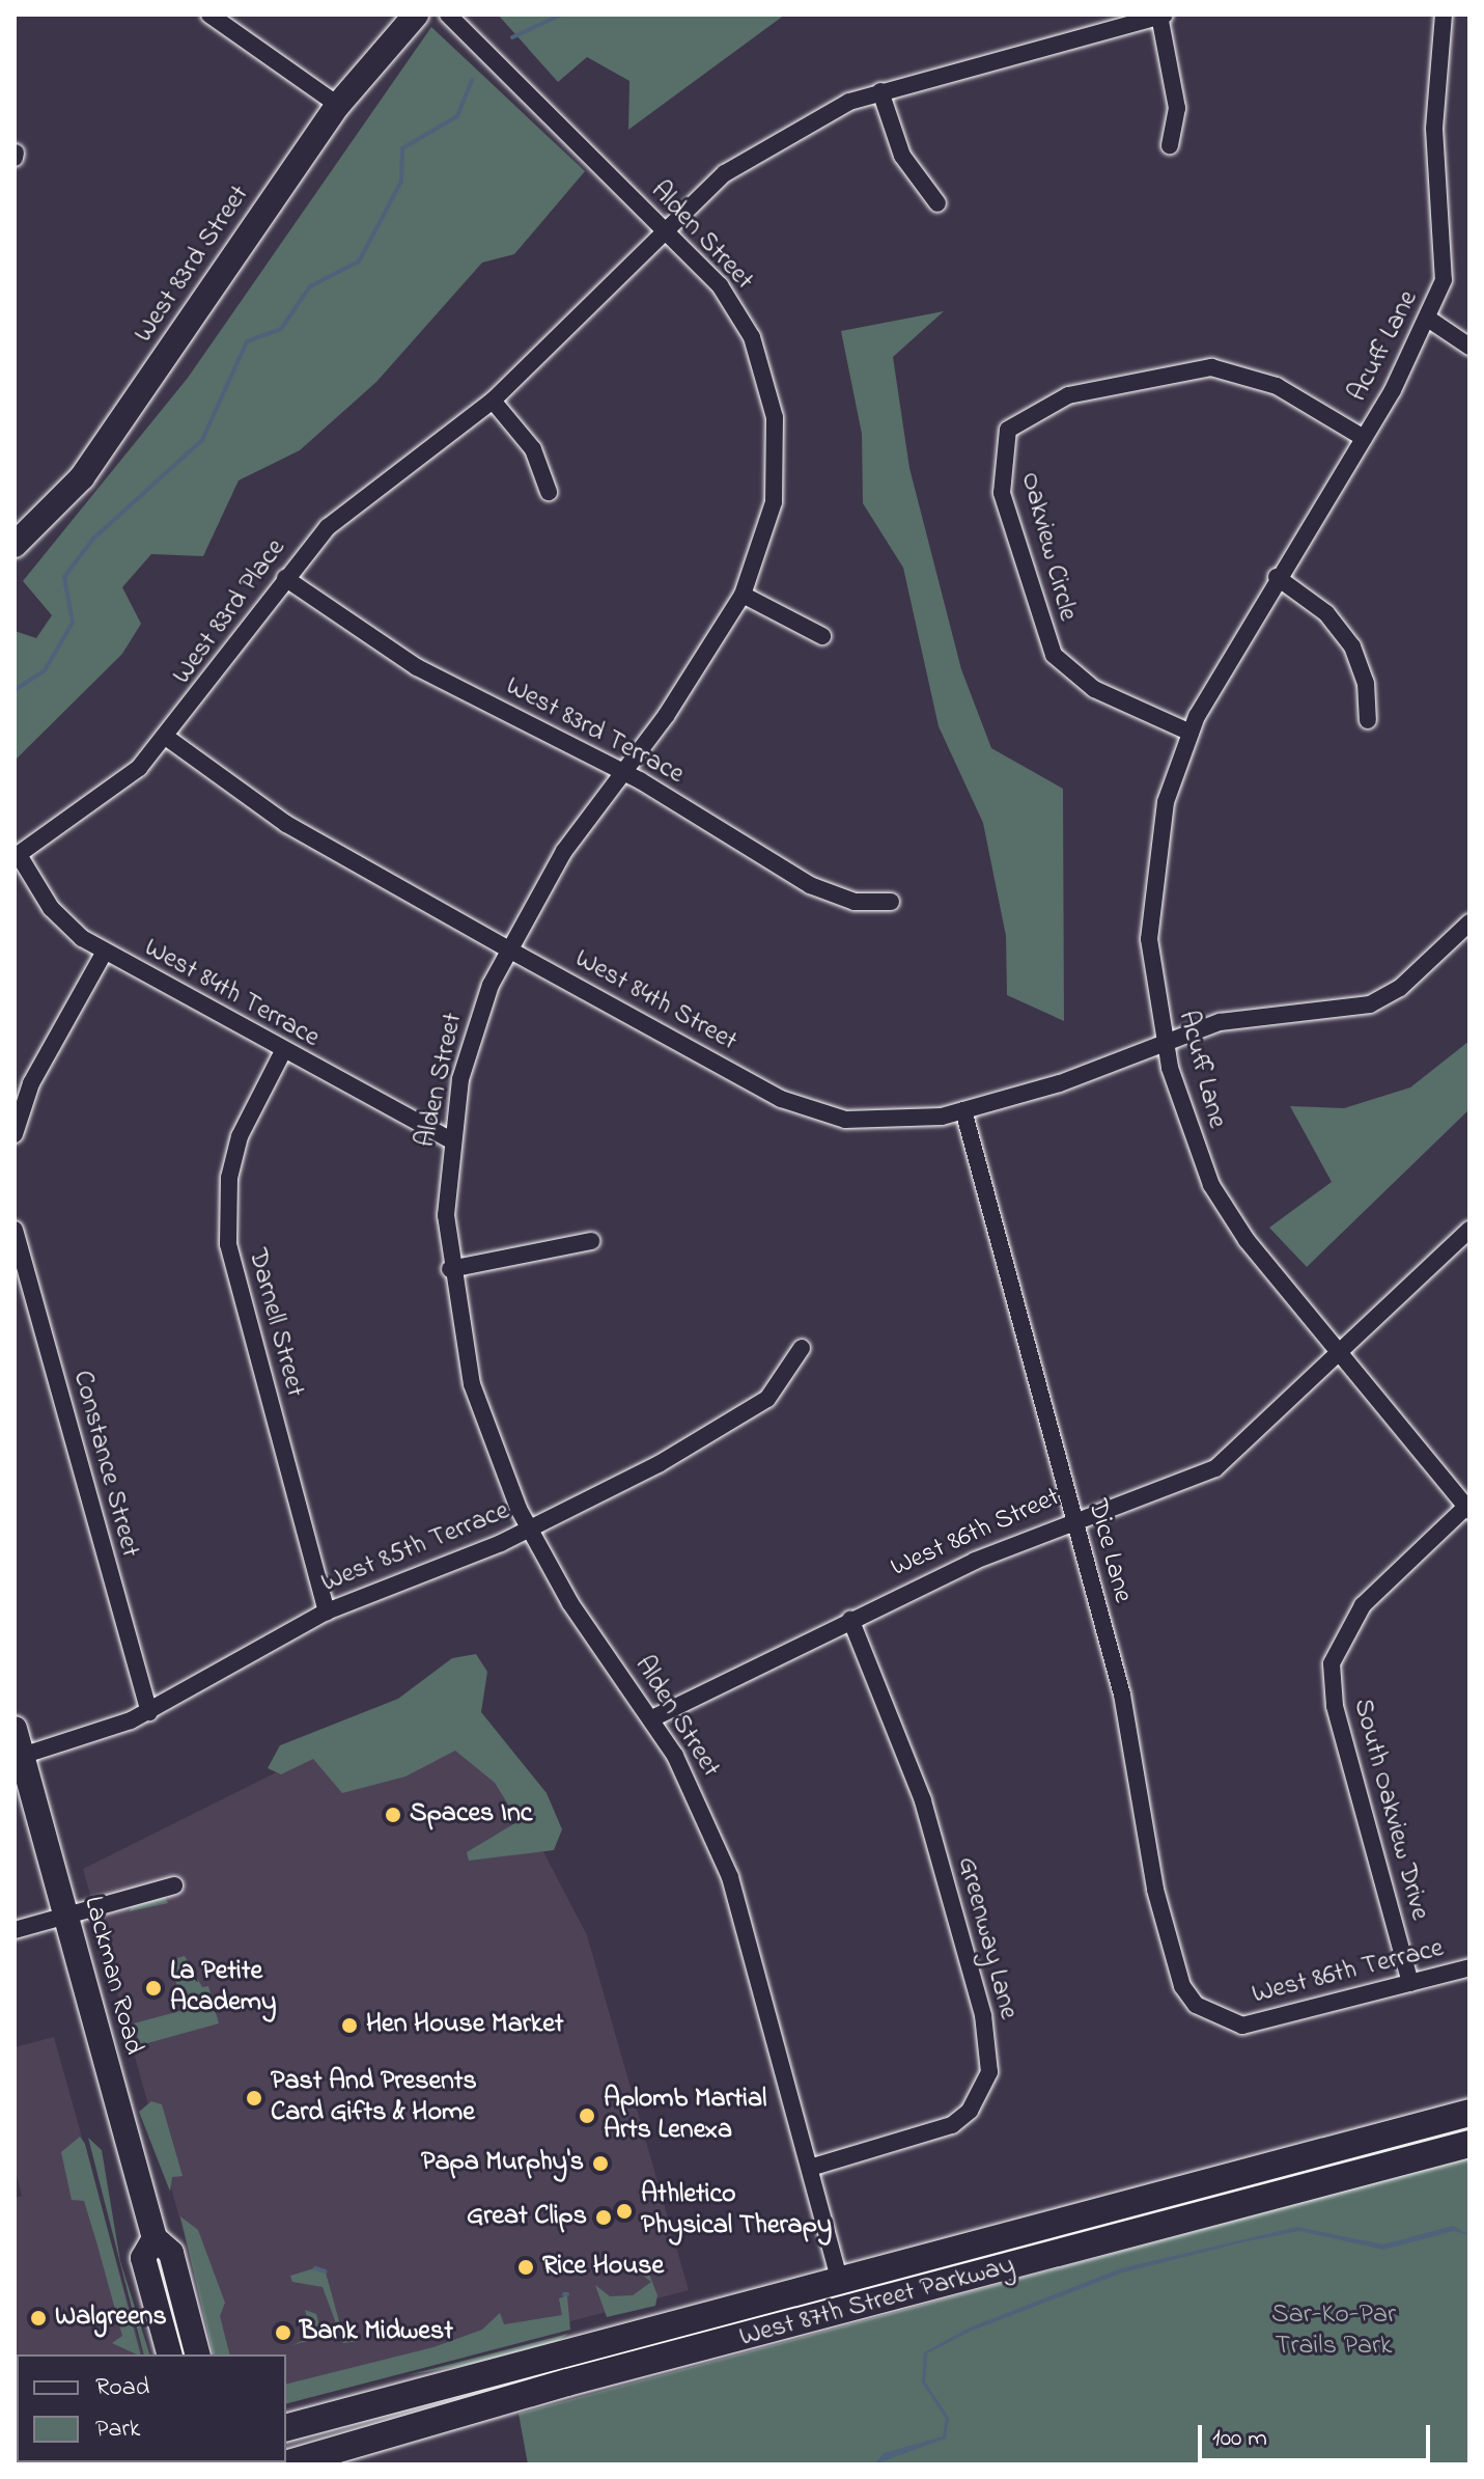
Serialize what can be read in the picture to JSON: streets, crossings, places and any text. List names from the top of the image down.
{
  "streets": {
    "main road": ["West 83rd Street", "Lackman Road", "West 87th Street Parkway"],
    "street": [
      "Alden Street",
      "Acuff Lane",
      "Oakview Circle",
      "West 83rd Place",
      "West 83rd Terrace",
      "West 84th Terrace",
      "West 84th Street",
      "Darnell Street",
      "Constance Street",
      "West 86th Street",
      "West 85th Terrace",
      "Dice Lane",
      "South Oakview Drive",
      "Greenway Lane",
      "West 86th Terrace"
    ]
  },
  "crossings": [
    ["Alden Street", "West 83rd Place"],
    ["Alden Street", "West 83rd Terrace"],
    ["Alden Street", "West 84th Terrace"],
    ["Alden Street", "West 84th Street"],
    ["Alden Street", "West 86th Street"],
    ["Alden Street", "West 85th Terrace"],
    ["Alden Street", "Greenway Lane"],
    ["Alden Street", "West 87th Street Parkway"],
    ["Acuff Lane", "Oakview Circle"],
    ["Acuff Lane", "West 84th Street"],
    ["Acuff Lane", "West 86th Street"],
    ["Acuff Lane", "South Oakview Drive"],
    ["West 83rd Place", "West 83rd Terrace"],
    ["West 83rd Place", "West 84th Terrace"],
    ["West 83rd Place", "West 84th Street"],
    ["West 84th Terrace", "Darnell Street"],
    ["West 84th Street", "Dice Lane"],
    ["Darnell Street", "West 85th Terrace"],
    ["Constance Street", "West 85th Terrace"],
    ["West 86th Street", "Dice Lane"],
    ["West 86th Street", "Greenway Lane"],
    ["West 85th Terrace", "Lackman Road"],
    ["Dice Lane", "West 86th Terrace"],
    ["South Oakview Drive", "West 86th Terrace"]
  ],
  "parks": ["Sar-Ko-Par Trails Park"],
  "places": [
    "Spaces Inc",
    "La Petite Academy",
    "Hen House Market",
    "Past And Presents Card Gifts & Home",
    "Aplomb Martial Arts Lenexa",
    "Papa Murphy's",
    "Athletico Physical Therapy",
    "Great Clips",
    "Rice House",
    "Walgreens",
    "Bank Midwest"
  ],
  "legend": ["Road", "Park"],
  "scale_bar": "100 m"
}
